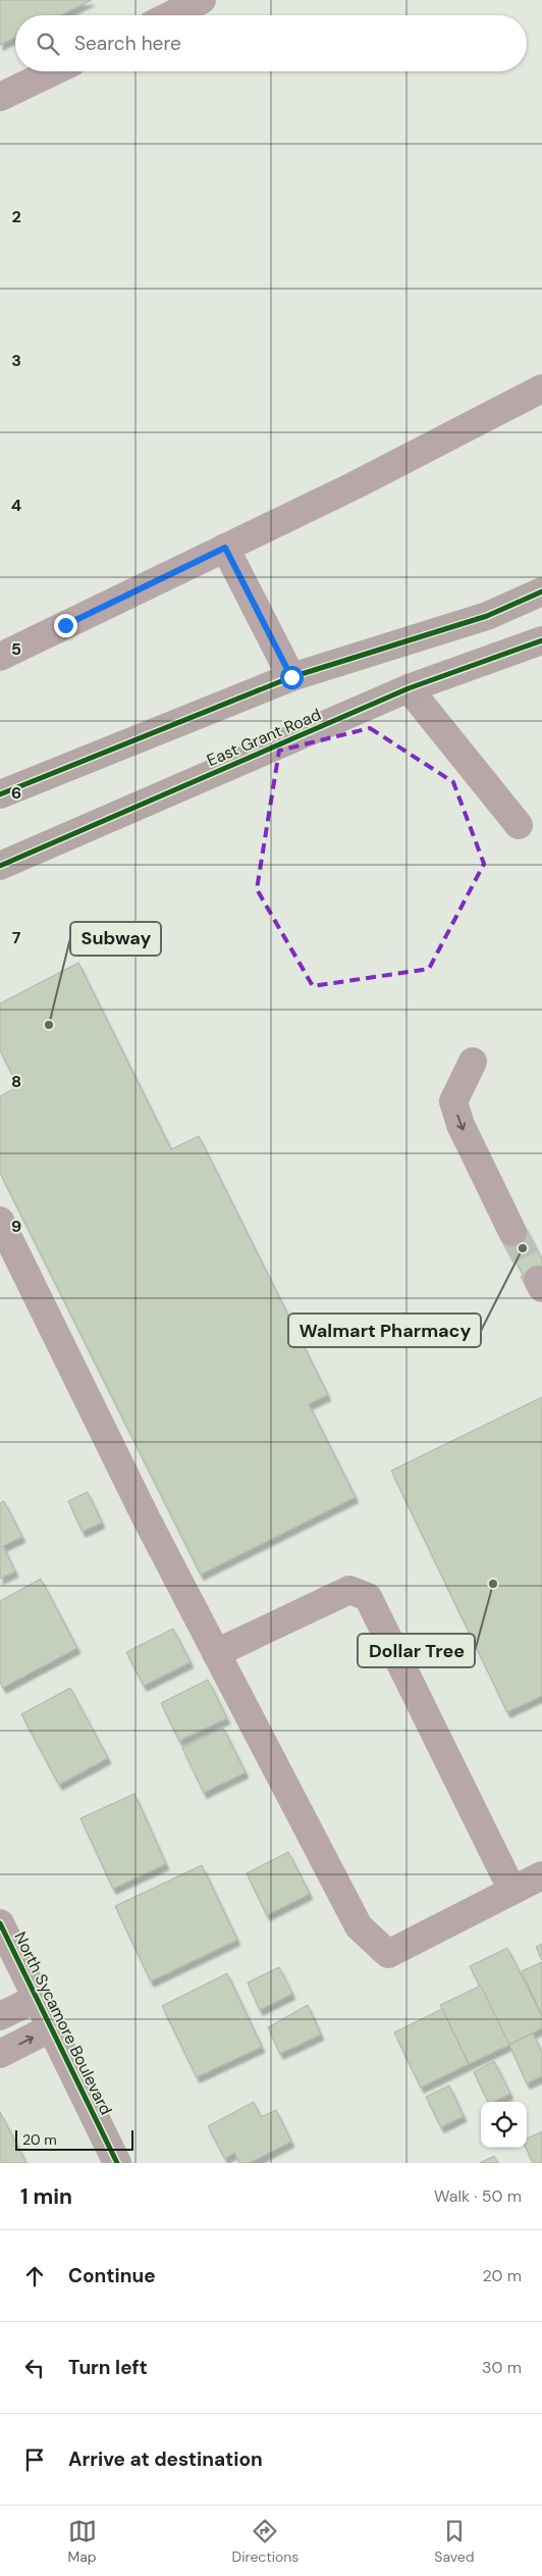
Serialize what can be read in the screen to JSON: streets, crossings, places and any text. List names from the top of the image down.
{
  "streets": {
    "main road": ["East Grant Road"],
    "street": ["North Sycamore Boulevard"]
  },
  "places": ["Subway", "Walmart Pharmacy", "Dollar Tree"],
  "scale_bar": "20 m",
  "page": {
    "search": "Search here",
    "scale": "20 m",
    "heading": ["1 min", "Walk · 50 m"],
    "list": [
      ["Continue", "20 m"],
      ["Turn left", "30 m"],
      "Arrive at destination"
    ],
    "nav": ["Map", "Directions", "Saved"]
  },
  "grid": {
    "rows": [
      "2",
      "3",
      "4",
      "5",
      "6",
      "7",
      "8",
      "9"
    ]
  }
}
